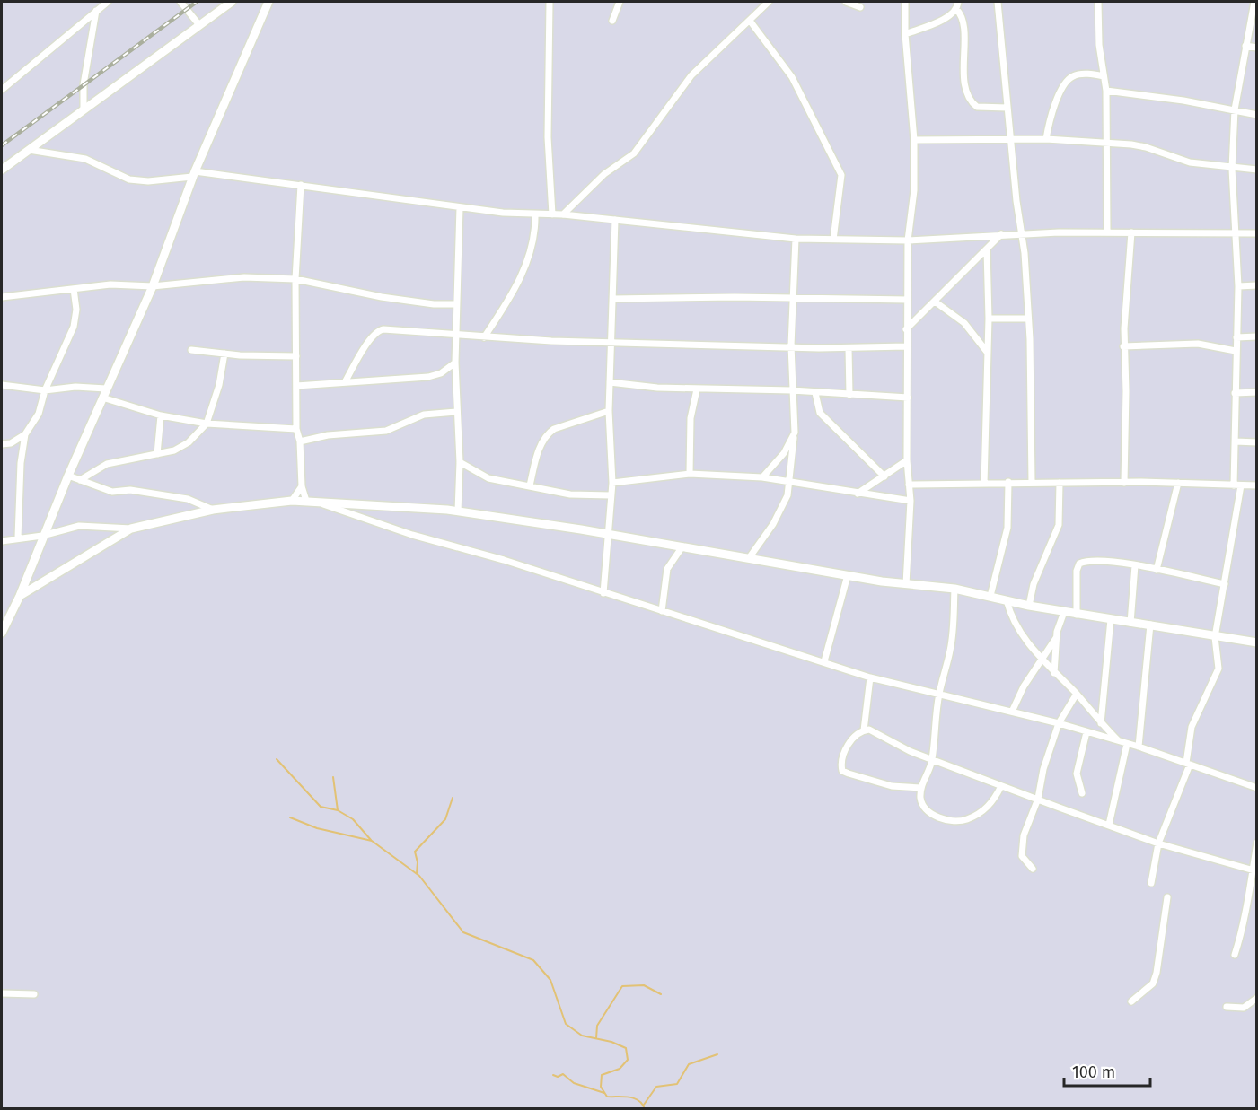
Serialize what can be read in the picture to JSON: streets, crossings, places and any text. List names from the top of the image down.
{
  "scale_bar": "100 m"
}
